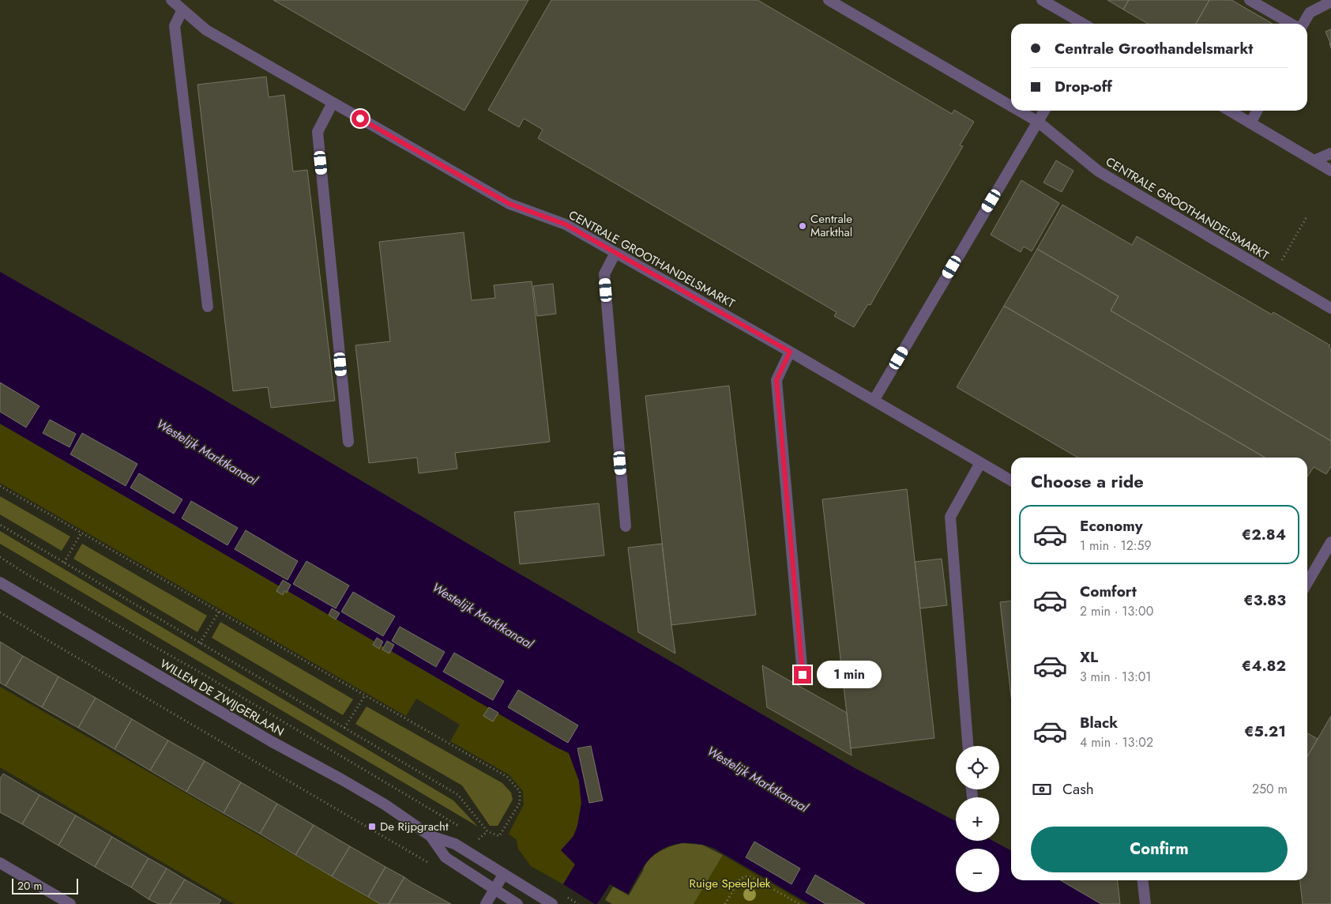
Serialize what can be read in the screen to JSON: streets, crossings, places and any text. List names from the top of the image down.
{
  "streets": {
    "street": ["CENTRALE GROOTHANDELSMARKT", "WILLEM DE ZWIJGERLAAN"]
  },
  "water": ["Westelijk Marktkanaal"],
  "parks": ["Ruige Speelplek"],
  "places": {
    "other": ["Centrale Markthal"],
    "transit": ["De Rijpgracht"]
  },
  "scale_bar": "20 m",
  "page": {
    "banner": ["Centrale Groothandelsmarkt", "Drop-off"],
    "heading": "Choose a ride",
    "list": [
      {
        "name": "Economy",
        "note": "1 min · 12:59",
        "value": "€2.84"
      },
      {
        "name": "Comfort",
        "note": "2 min · 13:00",
        "value": "€3.83"
      },
      {
        "name": "XL",
        "note": "3 min · 13:01",
        "value": "€4.82"
      },
      {
        "name": "Black",
        "note": "4 min · 13:02",
        "value": "€5.21"
      }
    ],
    "bubble": "1 min",
    "map_buttons": ["+", "−"],
    "pay": ["Cash", "250 m"],
    "buttons": "Confirm",
    "scale": "20 m"
  }
}
